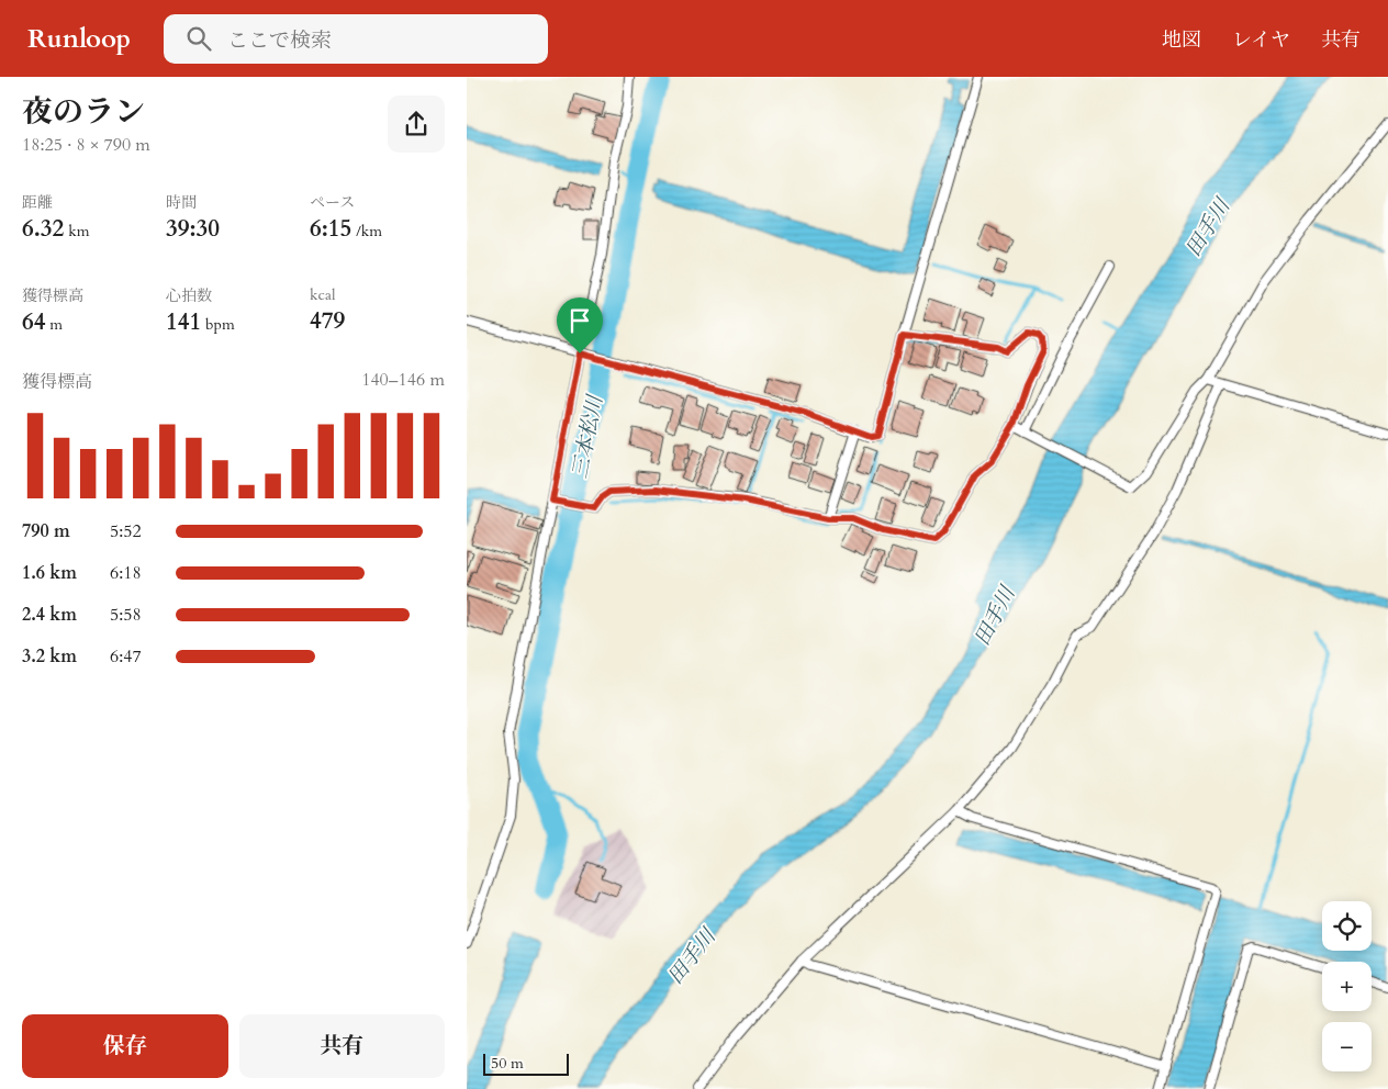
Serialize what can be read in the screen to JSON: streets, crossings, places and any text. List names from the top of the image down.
{
  "water": ["田手川", "三本松川"],
  "scale_bar": "50 m",
  "page": {
    "header": "Runloop",
    "search": "ここで検索",
    "nav": ["地図", "レイヤ", "共有"],
    "heading": ["夜のラン", "18:25 · 8 × 790 m"],
    "stats": [
      ["距離", "6.32 km"],
      ["時間", "39:30"],
      ["ペース", "6:15 /km"],
      ["獲得標高", "64 m"],
      ["心拍数", "141 bpm"],
      ["kcal", "479"]
    ],
    "chart": ["獲得標高", "140–146 m"],
    "list": [
      {
        "name": "790 m",
        "note": "5:52"
      },
      {
        "name": "1.6 km",
        "note": "6:18"
      },
      {
        "name": "2.4 km",
        "note": "5:58"
      },
      {
        "name": "3.2 km",
        "note": "6:47"
      }
    ],
    "map_buttons": ["+", "−"],
    "buttons": ["保存", "共有"],
    "scale": "50 m"
  }
}
